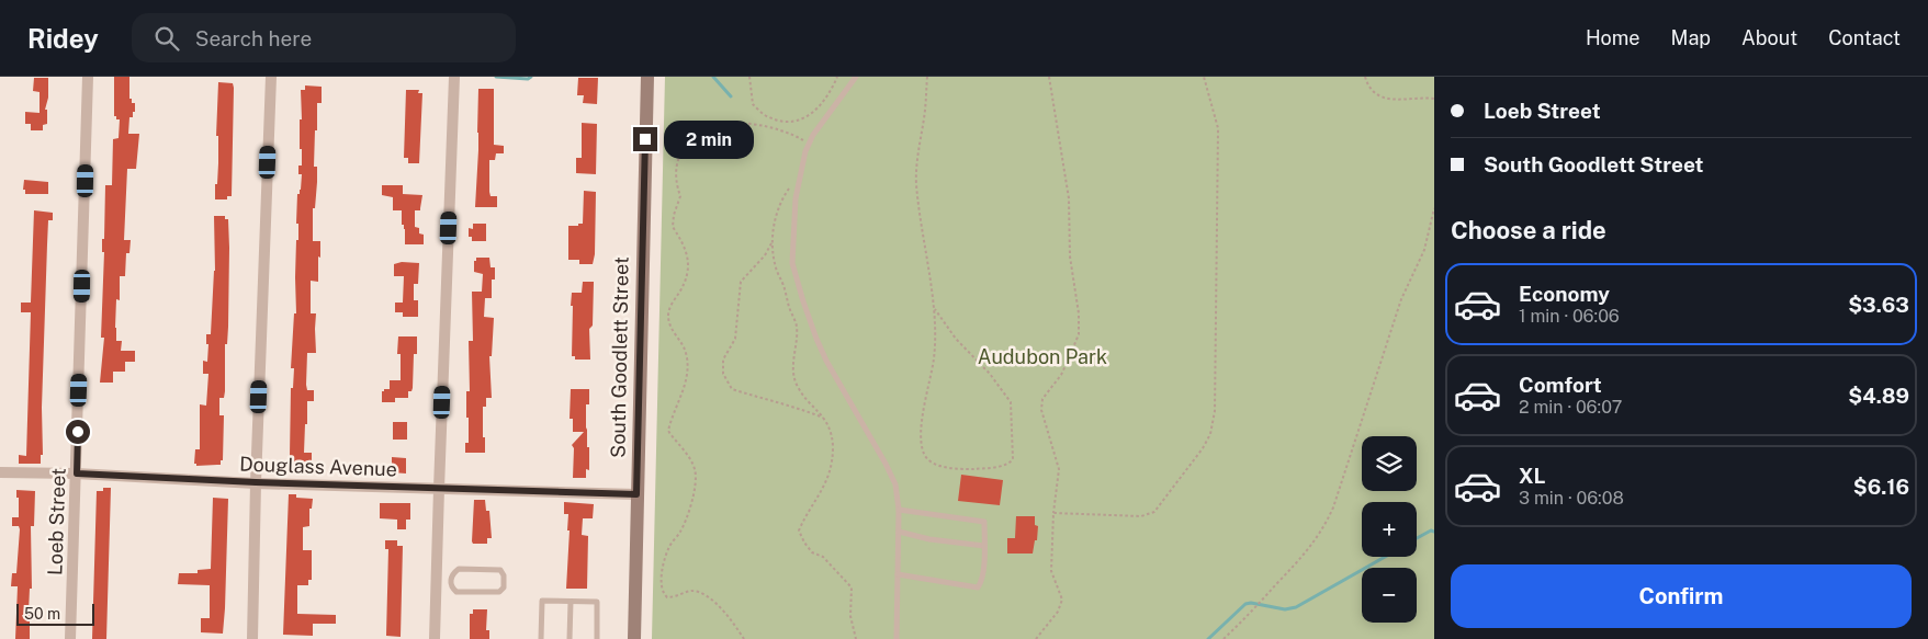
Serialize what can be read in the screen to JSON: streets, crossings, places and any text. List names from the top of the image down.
{
  "streets": {
    "main road": ["South Goodlett Street"],
    "street": ["Douglass Avenue", "Loeb Street"]
  },
  "crossings": [
    ["South Goodlett Street", "Douglass Avenue"],
    ["Douglass Avenue", "Loeb Street"]
  ],
  "parks": ["Audubon Park"],
  "scale_bar": "50 m",
  "page": {
    "header": "Ridey",
    "search": "Search here",
    "nav": [
      "Home",
      "Map",
      "About",
      "Contact"
    ],
    "banner": ["Loeb Street", "South Goodlett Street"],
    "bubble": "2 min",
    "heading": "Choose a ride",
    "list": [
      {
        "name": "Economy",
        "note": "1 min · 06:06",
        "value": "$3.63"
      },
      {
        "name": "Comfort",
        "note": "2 min · 06:07",
        "value": "$4.89"
      },
      {
        "name": "XL",
        "note": "3 min · 06:08",
        "value": "$6.16"
      }
    ],
    "map_buttons": ["+", "−"],
    "buttons": "Confirm",
    "scale": "50 m"
  }
}
